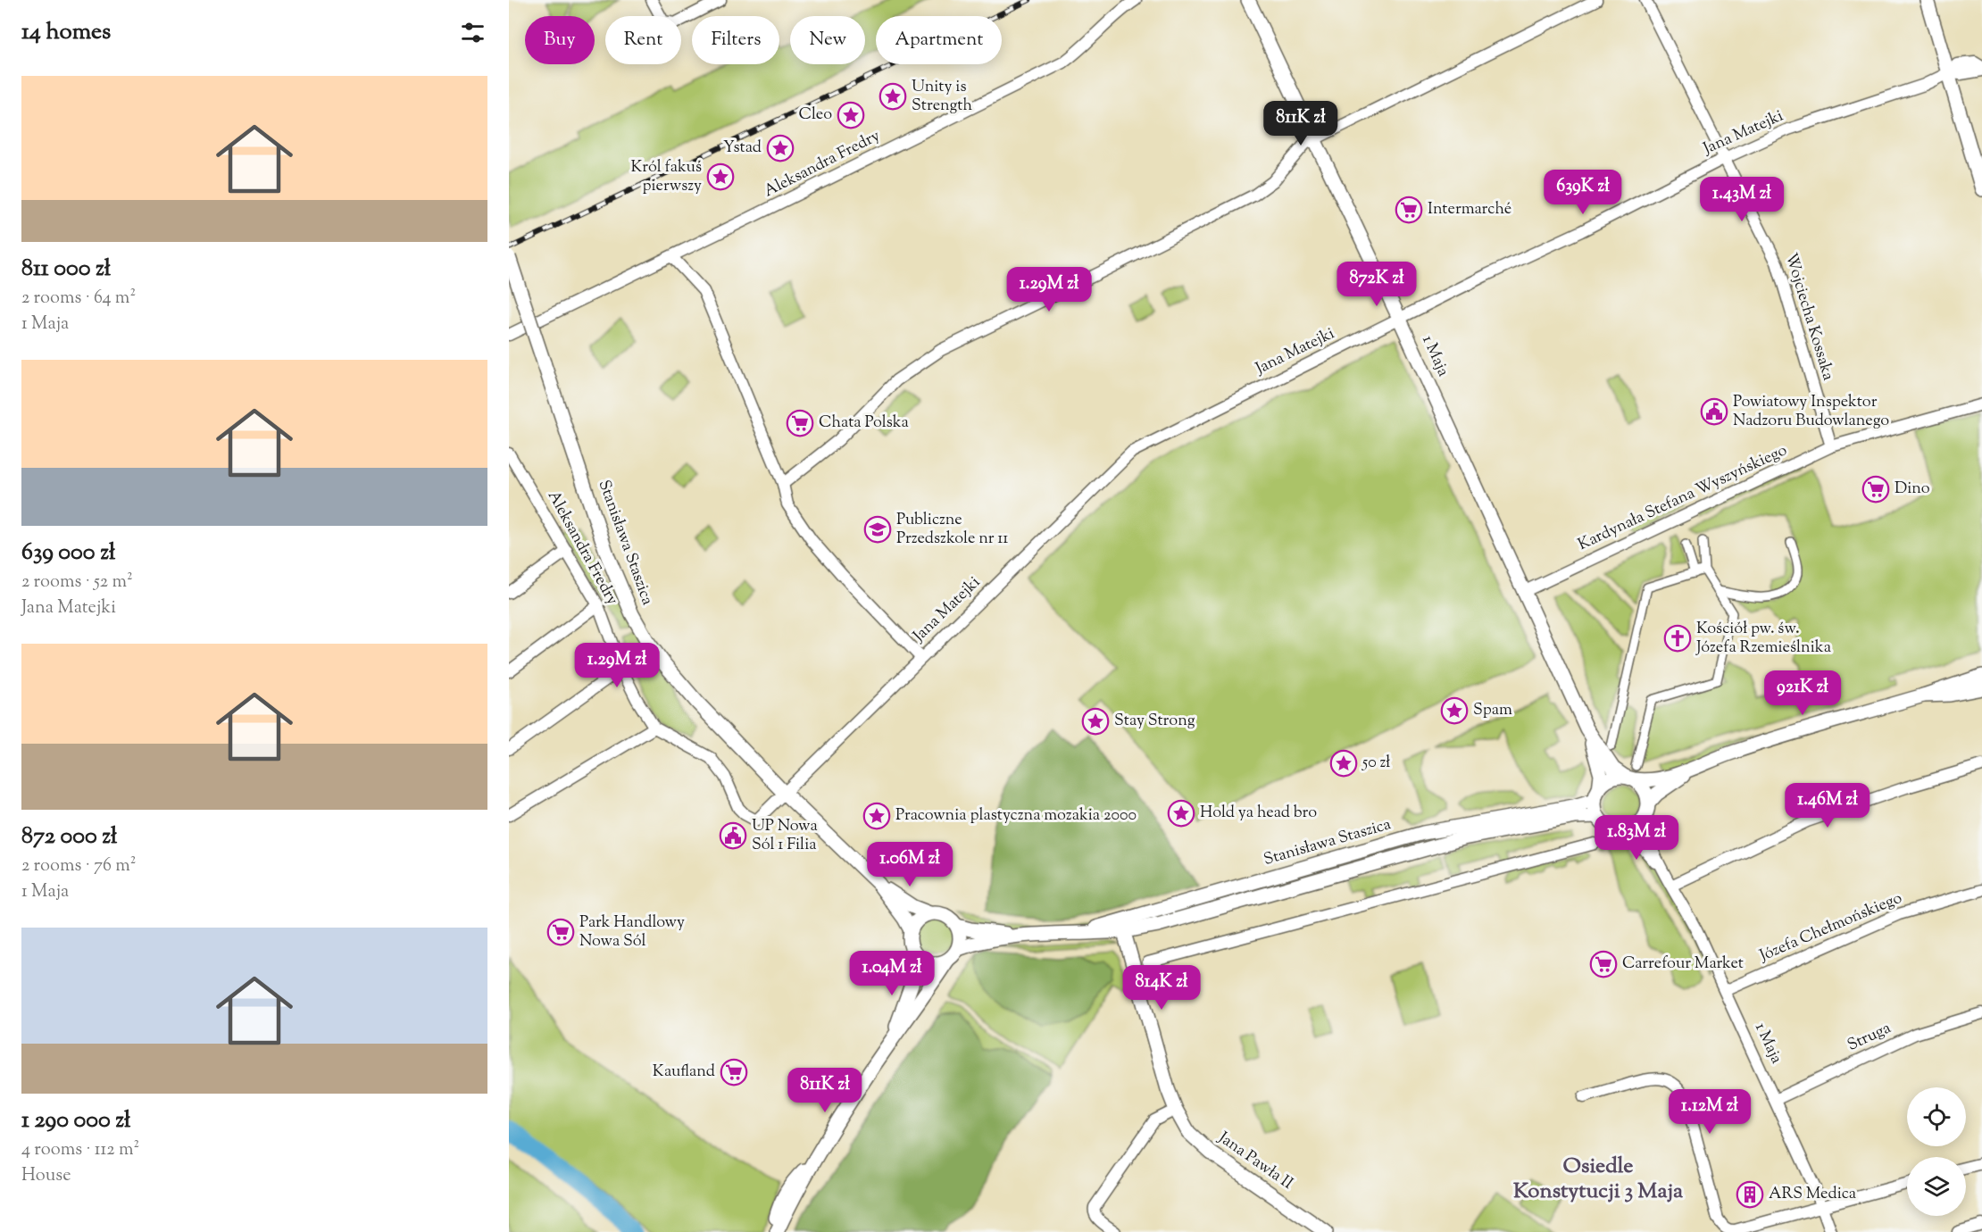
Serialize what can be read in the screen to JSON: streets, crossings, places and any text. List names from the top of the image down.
{
  "streets": {
    "street": [
      "Jana Matejki",
      "Aleksandra Fredry",
      "Wojciecha Kossaka",
      "1 Maja",
      "Kardynała Stefana Wyszyńskiego",
      "Stanisława Staszica",
      "Józefa Chełmońskiego",
      "Struga",
      "Jana Pawła II"
    ]
  },
  "crossings": [
    ["Jana Matejki", "Aleksandra Fredry"],
    ["Jana Matejki", "Wojciecha Kossaka"],
    ["Jana Matejki", "1 Maja"],
    ["Jana Matejki", "Stanisława Staszica"],
    ["Aleksandra Fredry", "Stanisława Staszica"],
    ["Wojciecha Kossaka", "Kardynała Stefana Wyszyńskiego"],
    ["1 Maja", "Kardynała Stefana Wyszyńskiego"],
    ["1 Maja", "Stanisława Staszica"],
    ["1 Maja", "Józefa Chełmońskiego"],
    ["1 Maja", "Struga"],
    ["Stanisława Staszica", "Jana Pawła II"]
  ],
  "districts": ["Osiedle Konstytucji 3 Maja"],
  "places": {
    "place": [
      "Unity is Strength",
      "Cleo",
      "Ystad",
      "Król fakuś pierwszy",
      "Spam",
      "Stay Strong",
      "50 zł",
      "Hold ya head bro",
      "Pracownia plastyczna mozakia 2000"
    ],
    "supermarket": [
      "Intermarché",
      "Chata Polska",
      "Dino",
      "Park Handlowy Nowa Sól",
      "Carrefour Market",
      "Kaufland"
    ],
    "public building": ["Powiatowy Inspektor Nadzoru Budowlanego", "UP Nowa Sól 1 Filia"],
    "school or university": ["Publiczne Przedszkole nr 11"],
    "church": ["Kościół pw. św. Józefa Rzemieślnika"],
    "building": ["ARS Medica"]
  },
  "page": {
    "heading": "14 homes",
    "chip": [
      "Buy",
      "Rent",
      "Filters",
      "New",
      "Apartment"
    ],
    "list": [
      {
        "name": "811 000 zł",
        "note": "2 rooms · 64 m² · 1 Maja"
      },
      {
        "name": "639 000 zł",
        "note": "2 rooms · 52 m² · Jana Matejki"
      },
      {
        "name": "872 000 zł",
        "note": "2 rooms · 76 m² · 1 Maja"
      },
      {
        "name": "1 290 000 zł",
        "note": "4 rooms · 112 m² · House"
      }
    ],
    "price": [
      "811K zł",
      "639K zł",
      "1.43M zł",
      "872K zł",
      "1.29M zł",
      "1.29M zł",
      "921K zł",
      "1.46M zł",
      "1.83M zł",
      "1.06M zł",
      "1.04M zł",
      "814K zł",
      "811K zł",
      "1.12M zł"
    ]
  }
}
